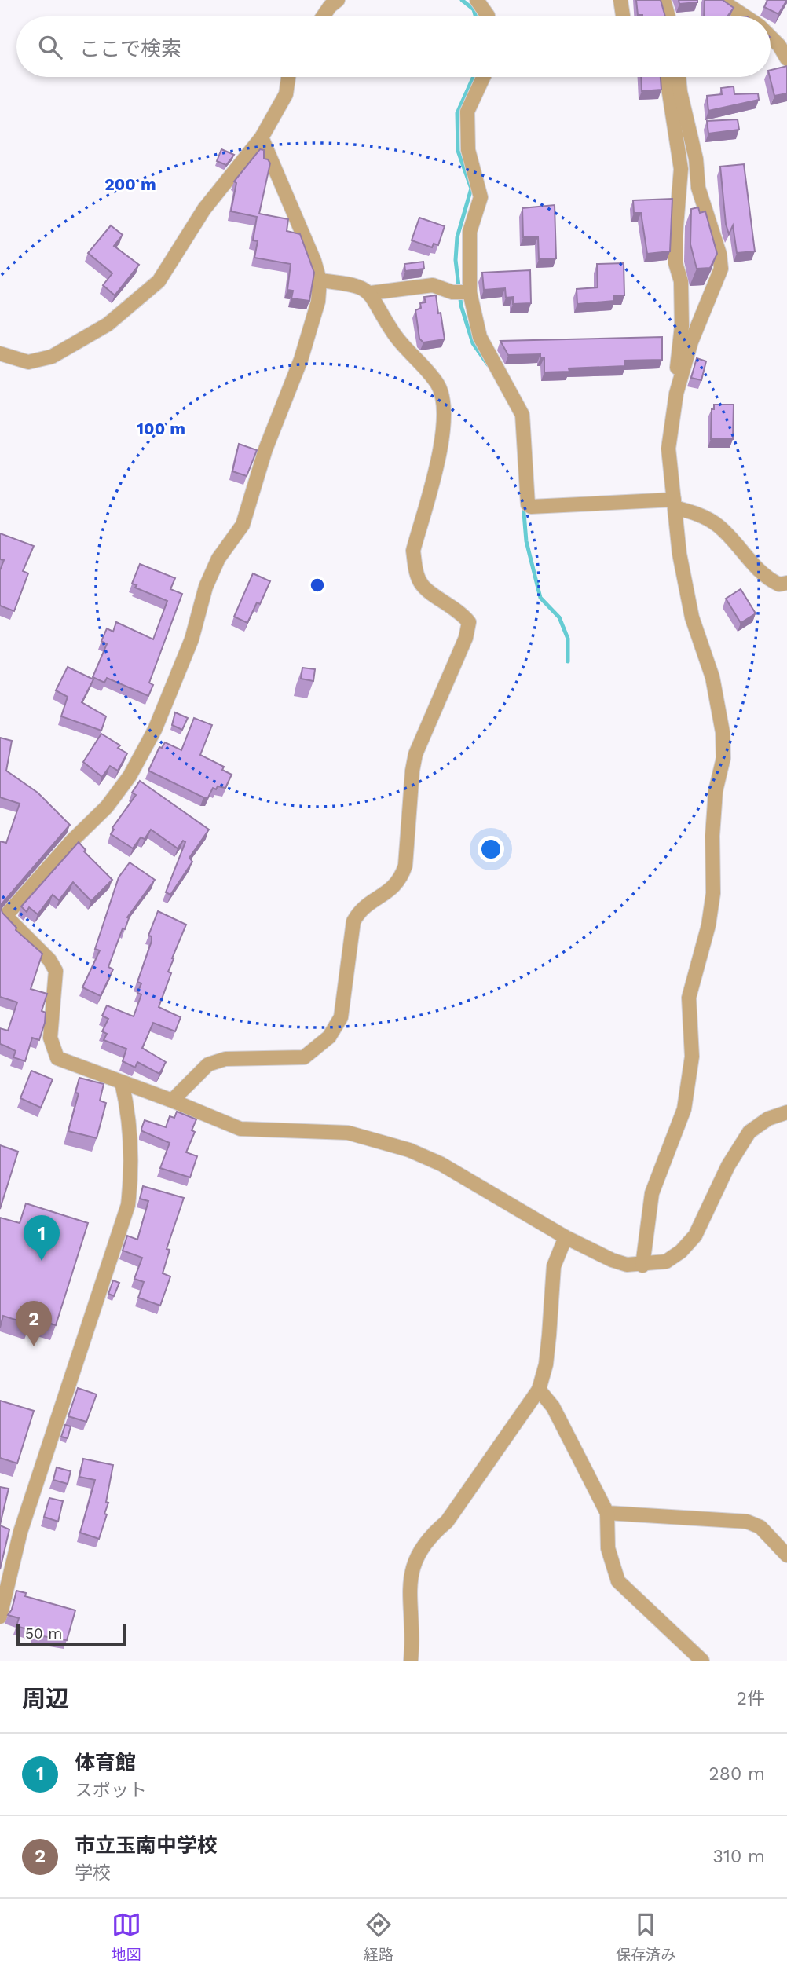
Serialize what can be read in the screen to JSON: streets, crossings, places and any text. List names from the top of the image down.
{
  "scale_bar": "50 m",
  "page": {
    "search": "ここで検索",
    "pins": ["1", "2"],
    "scale": "50 m",
    "heading": ["周辺", "2件"],
    "list": [
      {
        "mark": "1",
        "name": "体育館",
        "note": "スポット",
        "value": "280 m"
      },
      {
        "mark": "2",
        "name": "市立玉南中学校",
        "note": "学校",
        "value": "310 m"
      }
    ],
    "nav": ["地図", "経路", "保存済み"]
  },
  "rings": ["200 m", "100 m"]
}
